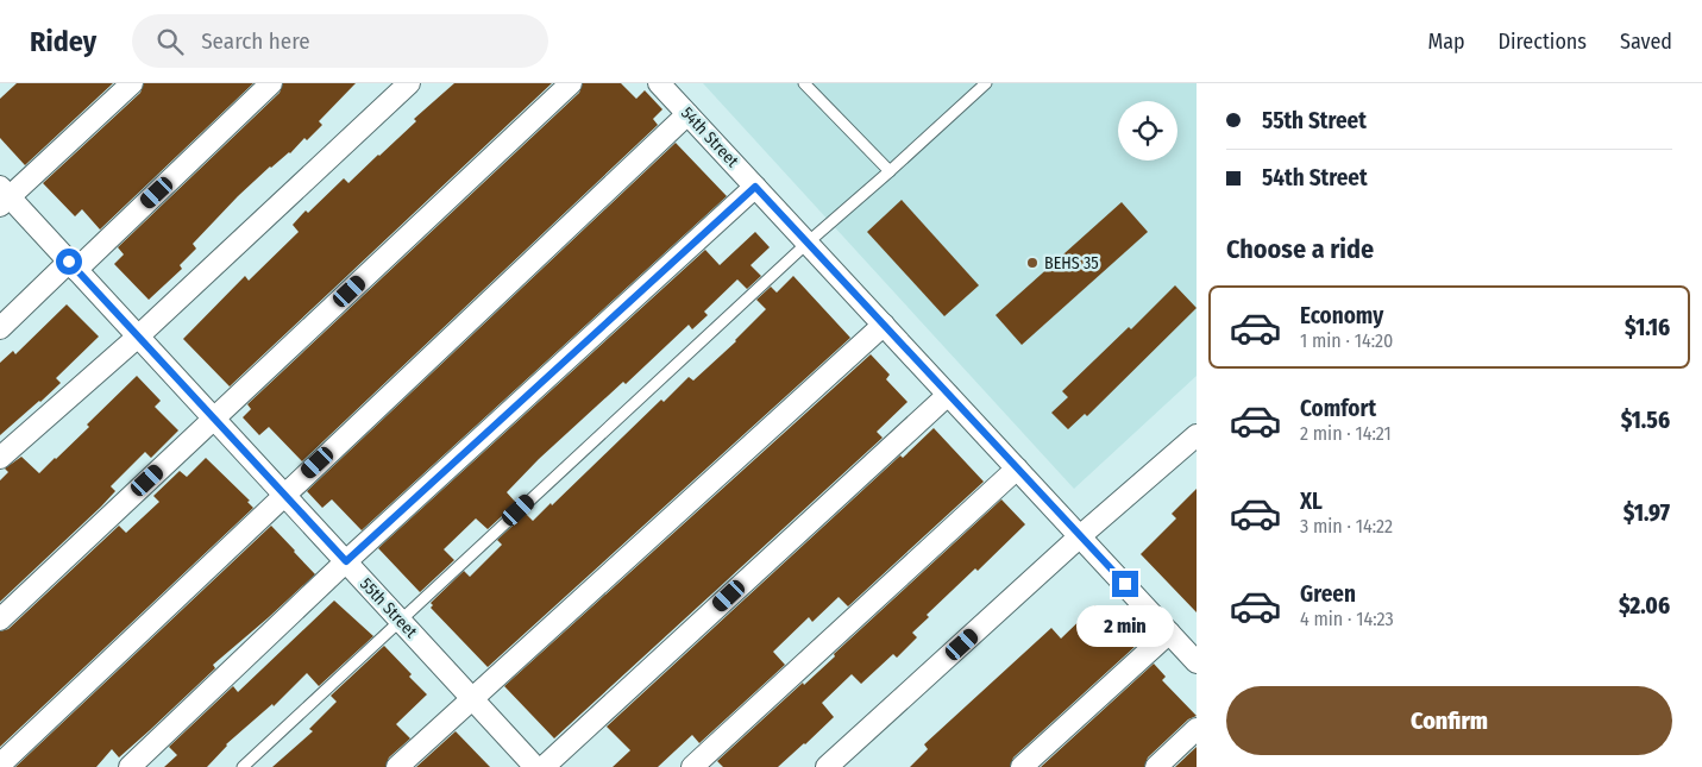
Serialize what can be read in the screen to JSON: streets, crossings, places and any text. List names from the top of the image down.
{
  "streets": {
    "street": ["54th Street", "55th Street"]
  },
  "places": ["BEHS 35"],
  "page": {
    "header": "Ridey",
    "search": "Search here",
    "nav": ["Map", "Directions", "Saved"],
    "banner": ["55th Street", "54th Street"],
    "heading": "Choose a ride",
    "list": [
      {
        "name": "Economy",
        "note": "1 min · 14:20",
        "value": "$1.16"
      },
      {
        "name": "Comfort",
        "note": "2 min · 14:21",
        "value": "$1.56"
      },
      {
        "name": "XL",
        "note": "3 min · 14:22",
        "value": "$1.97"
      },
      {
        "name": "Green",
        "note": "4 min · 14:23",
        "value": "$2.06"
      }
    ],
    "bubble": "2 min",
    "buttons": "Confirm"
  }
}
